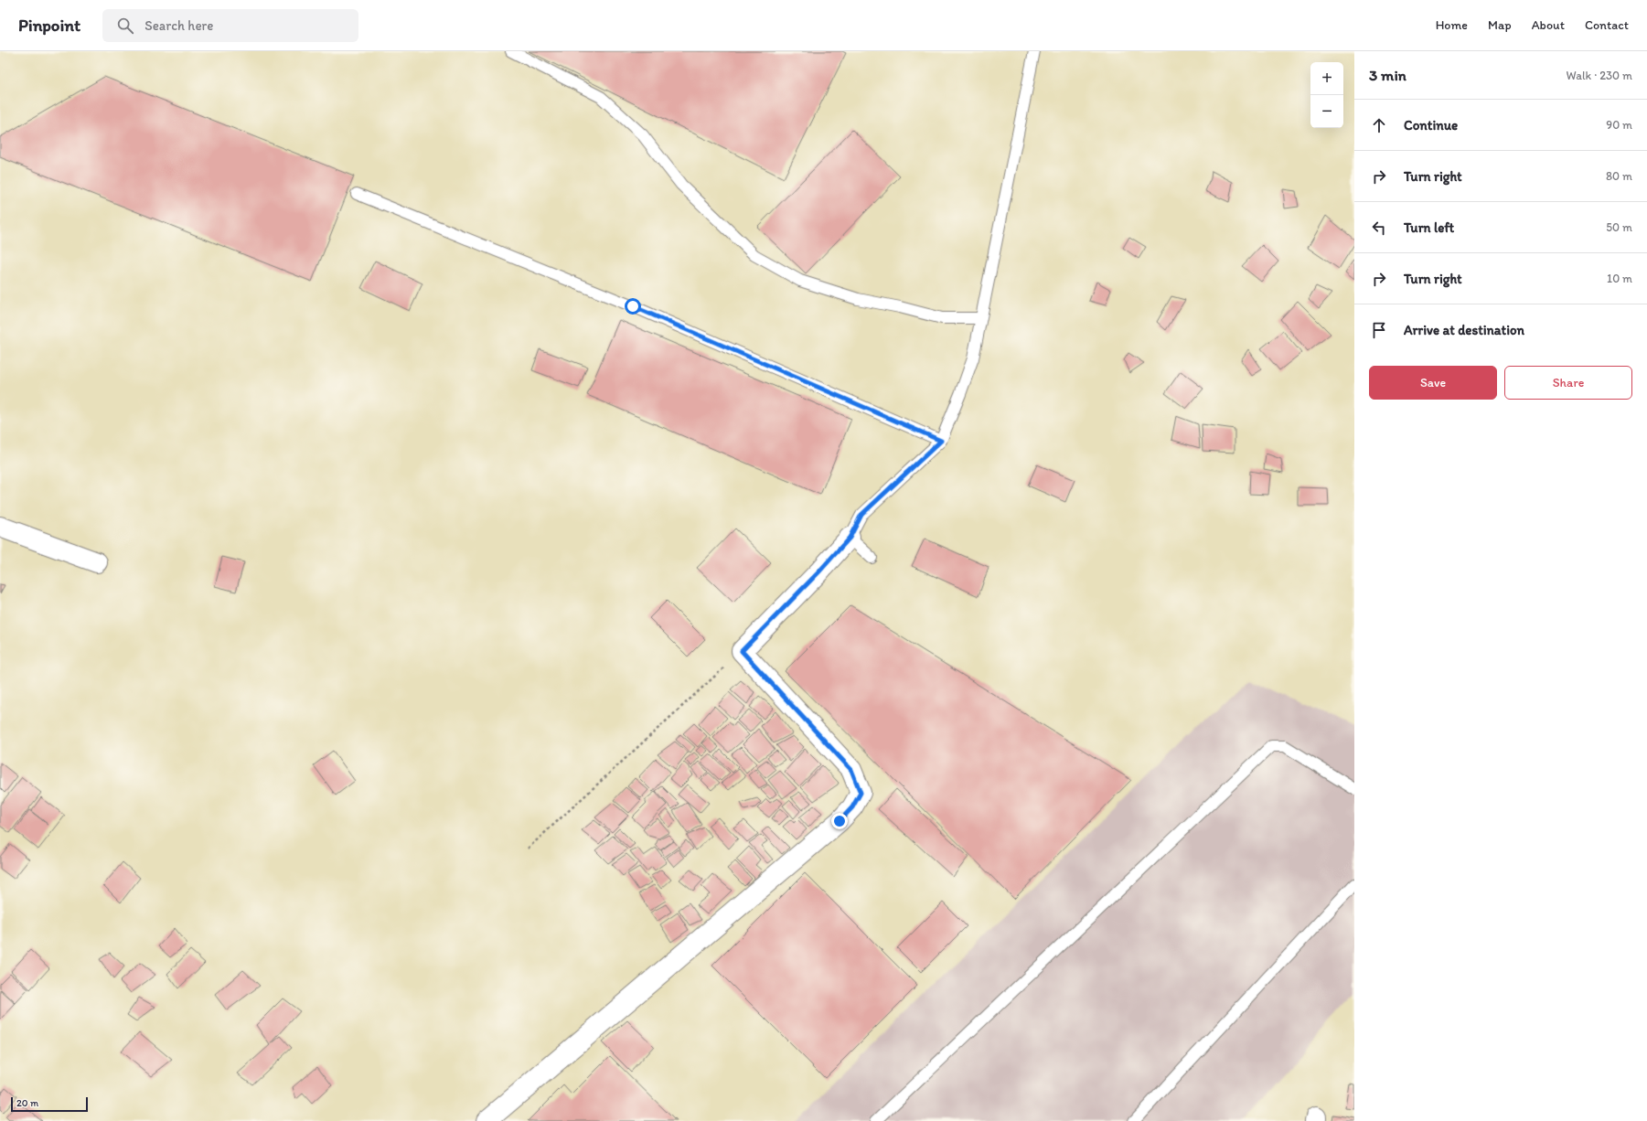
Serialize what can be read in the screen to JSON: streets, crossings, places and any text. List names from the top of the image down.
{
  "scale_bar": "20 m",
  "page": {
    "header": "Pinpoint",
    "search": "Search here",
    "nav": [
      "Home",
      "Map",
      "About",
      "Contact"
    ],
    "heading": ["3 min", "Walk · 230 m"],
    "map_buttons": ["+", "−"],
    "list": [
      ["Continue", "90 m"],
      ["Turn right", "80 m"],
      ["Turn left", "50 m"],
      ["Turn right", "10 m"],
      "Arrive at destination"
    ],
    "buttons": ["Save", "Share"],
    "scale": "20 m"
  }
}
